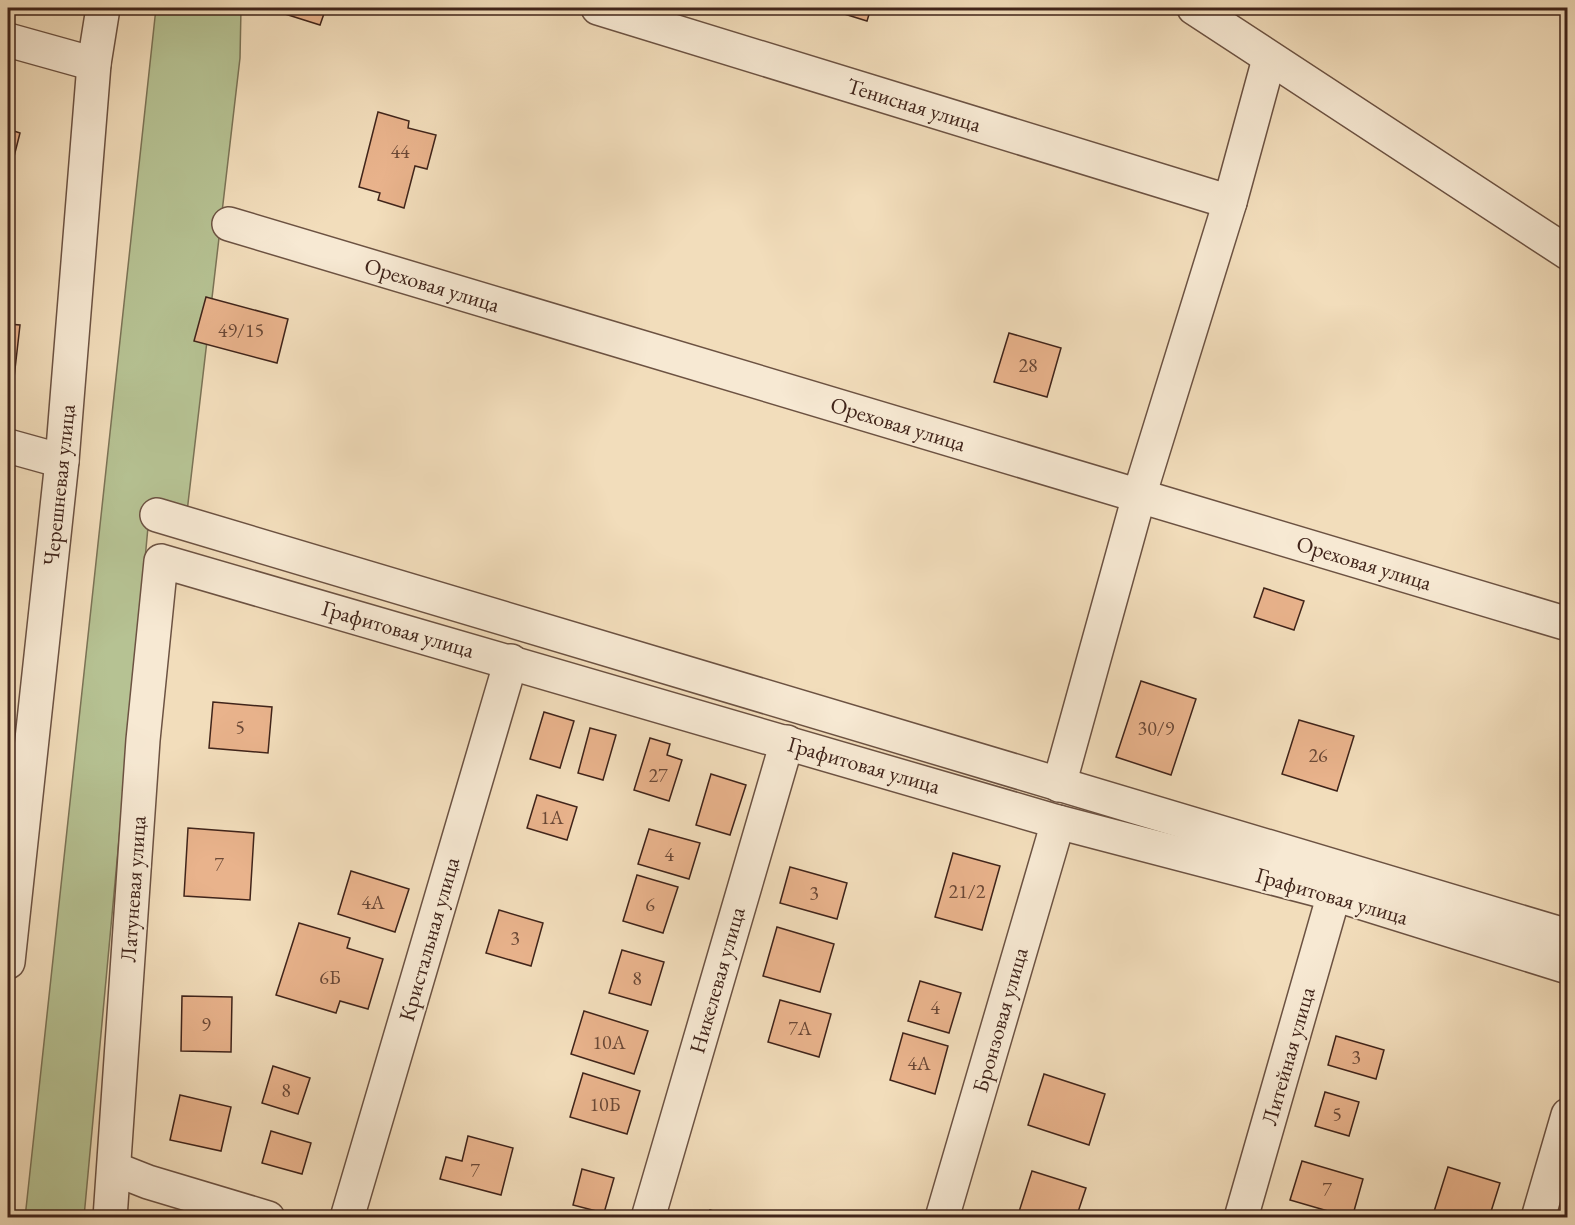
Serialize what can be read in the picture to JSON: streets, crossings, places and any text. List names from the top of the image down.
{
  "streets": {
    "street": [
      "Тенисная улица",
      "Ореховая улица",
      "Черешневая улица",
      "Графитовая улица",
      "Латуневая улица",
      "Кристальная улица",
      "Никелевая улица",
      "Бронзовая улица",
      "Литейная улица"
    ]
  },
  "crossings": [
    ["Графитовая улица", "Латуневая улица"],
    ["Графитовая улица", "Кристальная улица"],
    ["Графитовая улица", "Никелевая улица"],
    ["Графитовая улица", "Бронзовая улица"],
    ["Графитовая улица", "Литейная улица"]
  ],
  "house_numbers": [
    "44",
    "49/15",
    "28",
    "5",
    "30/9",
    "26",
    "27",
    "1А",
    "4",
    "7",
    "21/2",
    "3",
    "4А",
    "6",
    "3",
    "6Б",
    "8",
    "4",
    "9",
    "7А",
    "10А",
    "3",
    "4А",
    "8",
    "10Б",
    "5",
    "7",
    "7"
  ]
}
